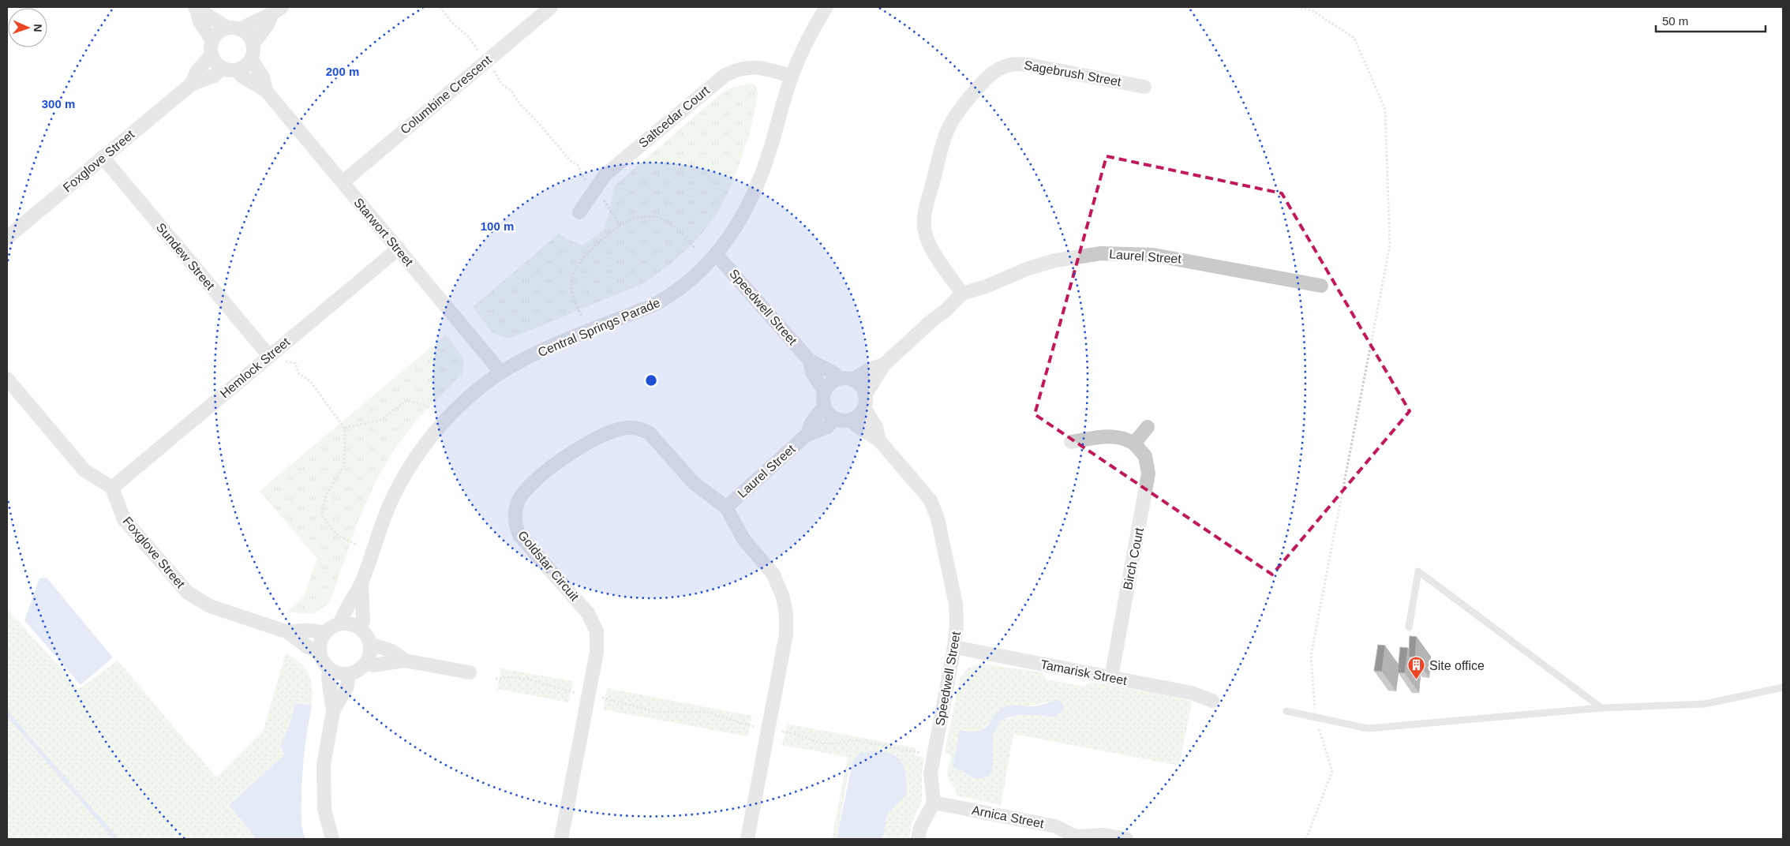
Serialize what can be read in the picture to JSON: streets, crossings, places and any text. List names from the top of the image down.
{
  "streets": {
    "street": [
      "Sagebrush Street",
      "Columbine Crescent",
      "Saltcedar Court",
      "Foxglove Street",
      "Starwort Street",
      "Sundew Street",
      "Laurel Street",
      "Speedwell Street",
      "Central Springs Parade",
      "Hemlock Street",
      "Birch Court",
      "Goldstar Circuit",
      "Tamarisk Street",
      "Arnica Street"
    ]
  },
  "crossings": [
    ["Sagebrush Street", "Laurel Street"],
    ["Columbine Crescent", "Starwort Street"],
    ["Saltcedar Court", "Central Springs Parade"],
    ["Foxglove Street", "Starwort Street"],
    ["Foxglove Street", "Sundew Street"],
    ["Foxglove Street", "Central Springs Parade"],
    ["Foxglove Street", "Hemlock Street"],
    ["Starwort Street", "Central Springs Parade"],
    ["Starwort Street", "Hemlock Street"],
    ["Sundew Street", "Hemlock Street"],
    ["Laurel Street", "Speedwell Street"],
    ["Laurel Street", "Goldstar Circuit"],
    ["Speedwell Street", "Central Springs Parade"],
    ["Speedwell Street", "Tamarisk Street"],
    ["Speedwell Street", "Arnica Street"],
    ["Birch Court", "Tamarisk Street"]
  ],
  "places": {
    "building": ["Site office"]
  },
  "scale_bar": "50 m",
  "north": "right",
  "rings": ["200 m", "300 m", "100 m"]
}
